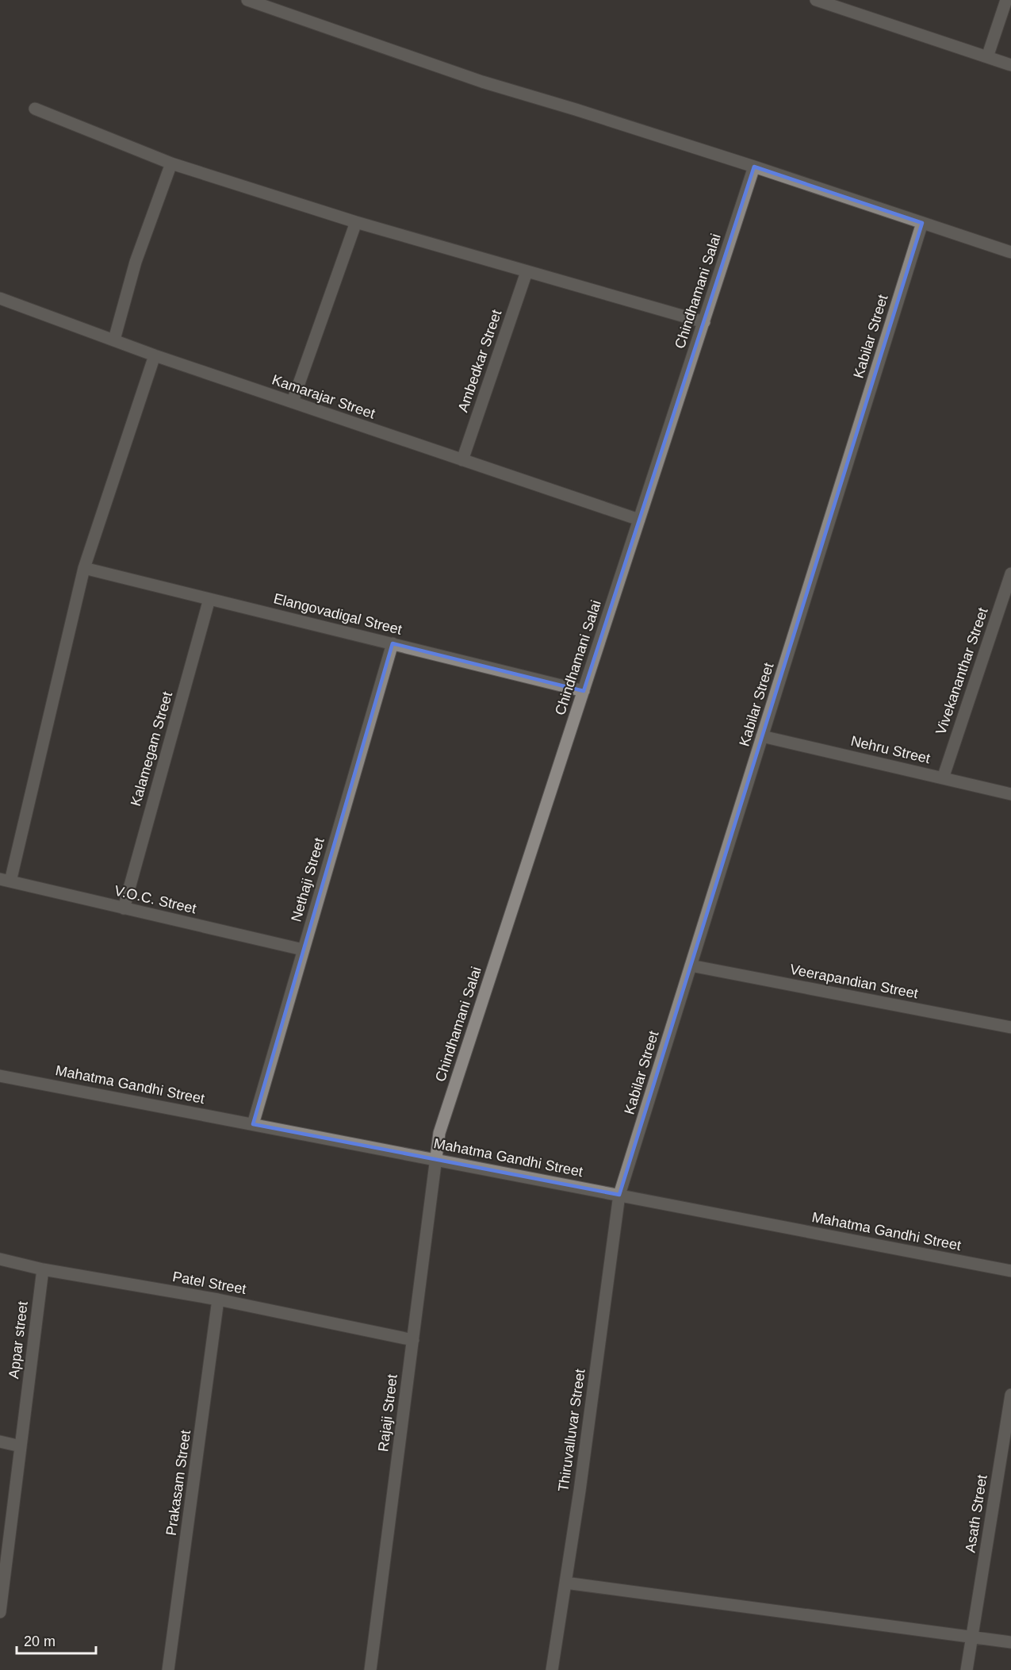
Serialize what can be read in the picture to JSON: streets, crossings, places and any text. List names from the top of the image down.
{
  "streets": {
    "street": [
      "Chindhamani Salai",
      "Kabilar Street",
      "Ambedkar Street",
      "Kamarajar Street",
      "Elangovadigal Street",
      "Vivekananthar Street",
      "Kalamegam Street",
      "Nehru Street",
      "Nethaji Street",
      "V.O.C. Street",
      "Veerapandian Street",
      "Mahatma Gandhi Street",
      "Patel Street",
      "Appar street",
      "Rajaji Street",
      "Thiruvalluvar Street",
      "Prakasam Street",
      "Asath Street"
    ]
  },
  "crossings": [
    ["Chindhamani Salai", "Kamarajar Street"],
    ["Chindhamani Salai", "Elangovadigal Street"],
    ["Chindhamani Salai", "Mahatma Gandhi Street"],
    ["Chindhamani Salai", "Rajaji Street"],
    ["Kabilar Street", "Nehru Street"],
    ["Kabilar Street", "Veerapandian Street"],
    ["Kabilar Street", "Mahatma Gandhi Street"],
    ["Kabilar Street", "Thiruvalluvar Street"],
    ["Ambedkar Street", "Kamarajar Street"],
    ["Elangovadigal Street", "Kalamegam Street"],
    ["Elangovadigal Street", "Nethaji Street"],
    ["Vivekananthar Street", "Nehru Street"],
    ["Kalamegam Street", "V.O.C. Street"],
    ["Nethaji Street", "V.O.C. Street"],
    ["Nethaji Street", "Mahatma Gandhi Street"],
    ["Mahatma Gandhi Street", "Rajaji Street"],
    ["Mahatma Gandhi Street", "Thiruvalluvar Street"],
    ["Patel Street", "Appar street"],
    ["Patel Street", "Rajaji Street"],
    ["Patel Street", "Prakasam Street"]
  ],
  "scale_bar": "20 m"
}
